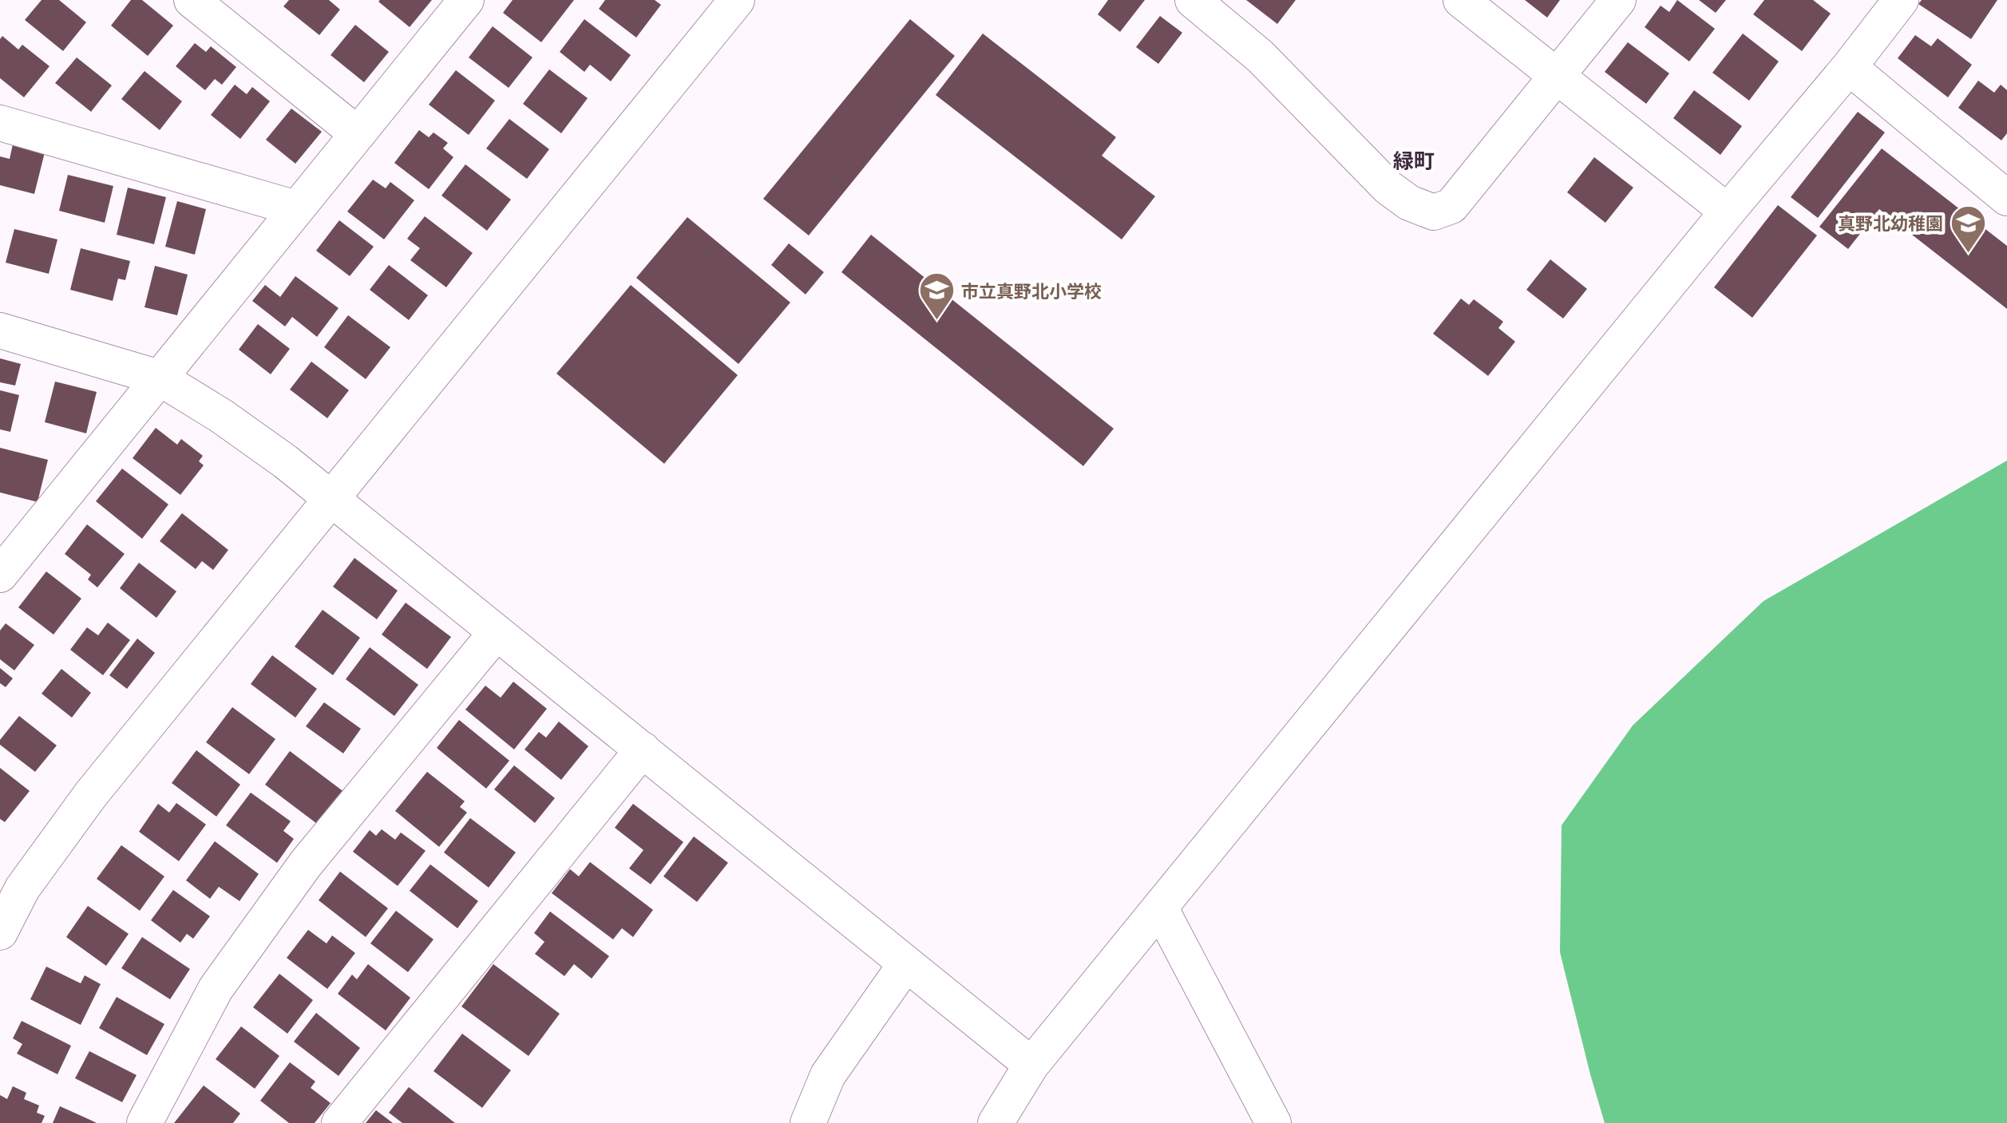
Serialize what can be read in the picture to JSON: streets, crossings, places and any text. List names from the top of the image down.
{
  "districts": ["緑町"],
  "places": {
    "school or university": ["真野北幼稚園", "市立真野北小学校"]
  }
}
